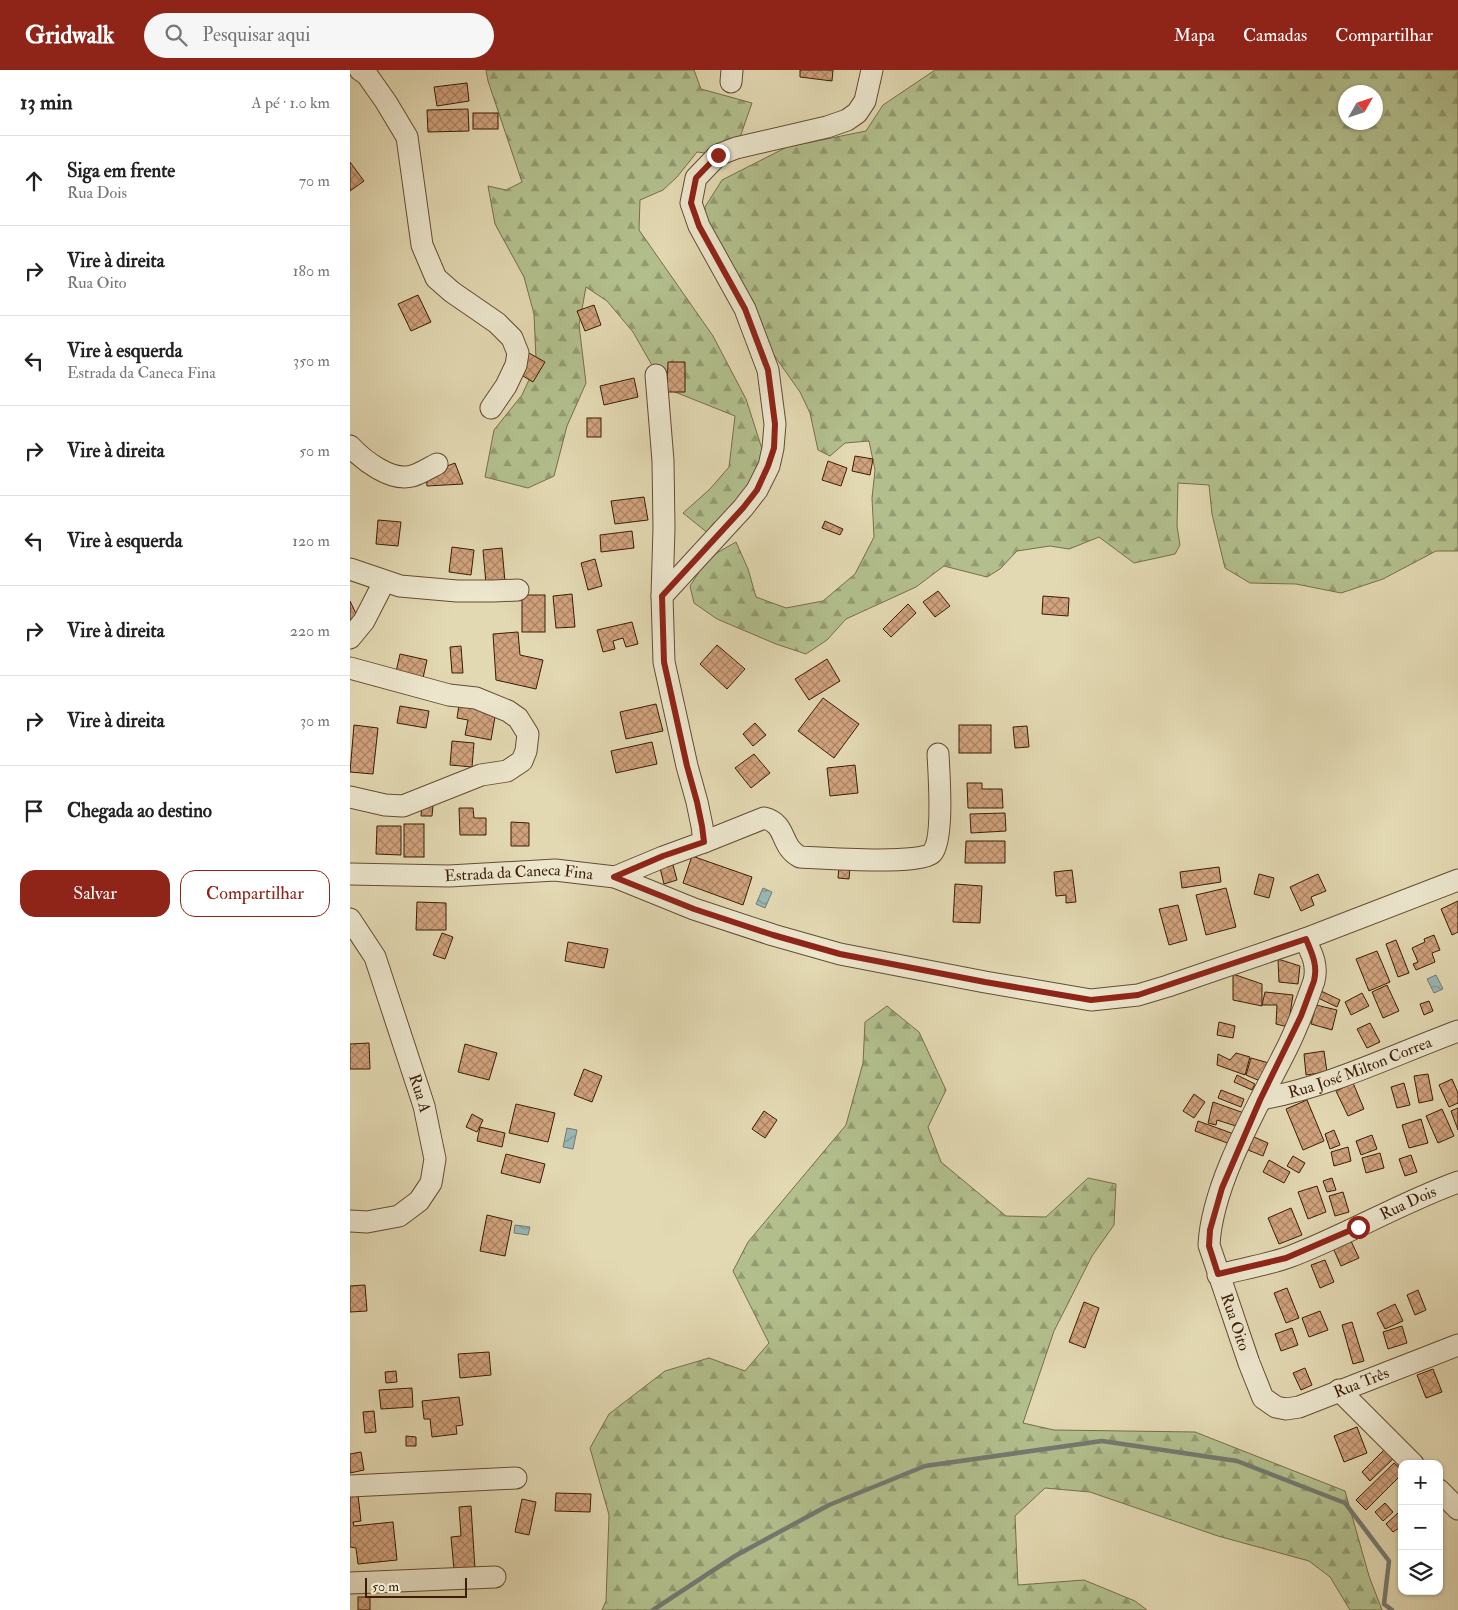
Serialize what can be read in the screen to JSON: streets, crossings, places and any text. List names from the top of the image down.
{
  "streets": {
    "street": [
      "Estrada da Caneca Fina",
      "Rua José Milton Correa",
      "Rua A",
      "Rua Dois",
      "Rua Oito",
      "Rua Três"
    ]
  },
  "crossings": [
    ["Estrada da Caneca Fina", "Rua Oito"],
    ["Rua José Milton Correa", "Rua Oito"],
    ["Rua Dois", "Rua Oito"],
    ["Rua Oito", "Rua Três"]
  ],
  "scale_bar": "50 m",
  "north": "top right",
  "page": {
    "header": "Gridwalk",
    "search": "Pesquisar aqui",
    "nav": ["Mapa", "Camadas", "Compartilhar"],
    "heading": ["13 min", "A pé · 1.0 km"],
    "list": [
      ["Siga em frente", "Rua Dois", "70 m"],
      ["Vire à direita", "Rua Oito", "180 m"],
      ["Vire à esquerda", "Estrada da Caneca Fina", "350 m"],
      ["Vire à direita", "50 m"],
      ["Vire à esquerda", "120 m"],
      ["Vire à direita", "220 m"],
      ["Vire à direita", "30 m"],
      "Chegada ao destino"
    ],
    "buttons": ["Salvar", "Compartilhar"],
    "map_buttons": ["+", "−"],
    "scale": "50 m"
  }
}
